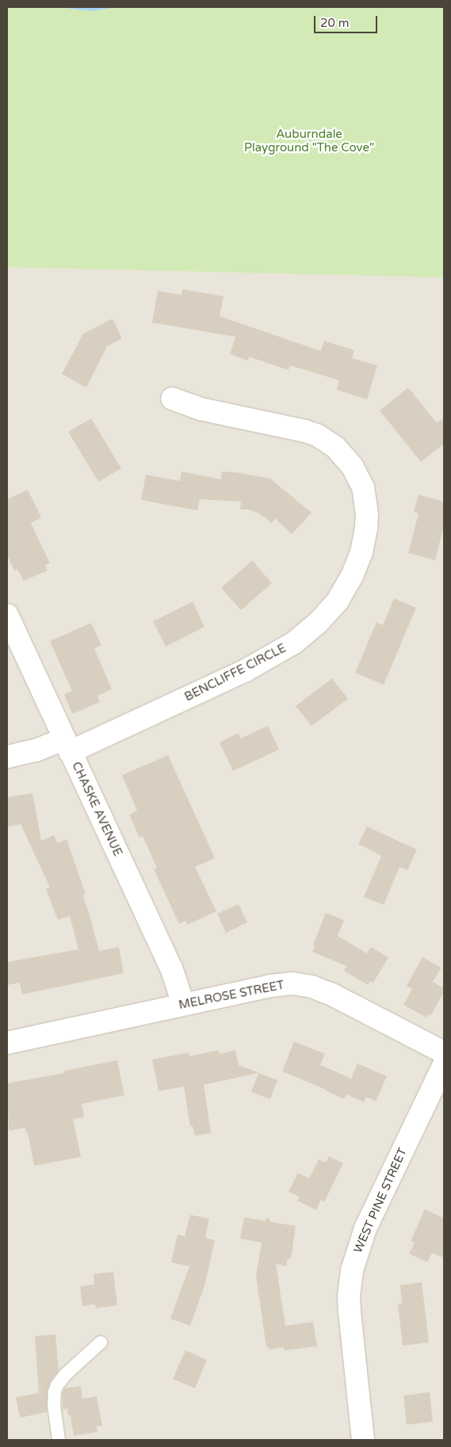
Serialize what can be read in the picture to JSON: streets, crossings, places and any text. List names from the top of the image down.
{
  "streets": {
    "street": [
      "BENCLIFFE CIRCLE",
      "CHASKE AVENUE",
      "MELROSE STREET",
      "WEST PINE STREET"
    ]
  },
  "crossings": [
    ["BENCLIFFE CIRCLE", "CHASKE AVENUE"],
    ["CHASKE AVENUE", "MELROSE STREET"]
  ],
  "parks": ["Auburndale Playground \"The Cove\""],
  "scale_bar": "20 m"
}
